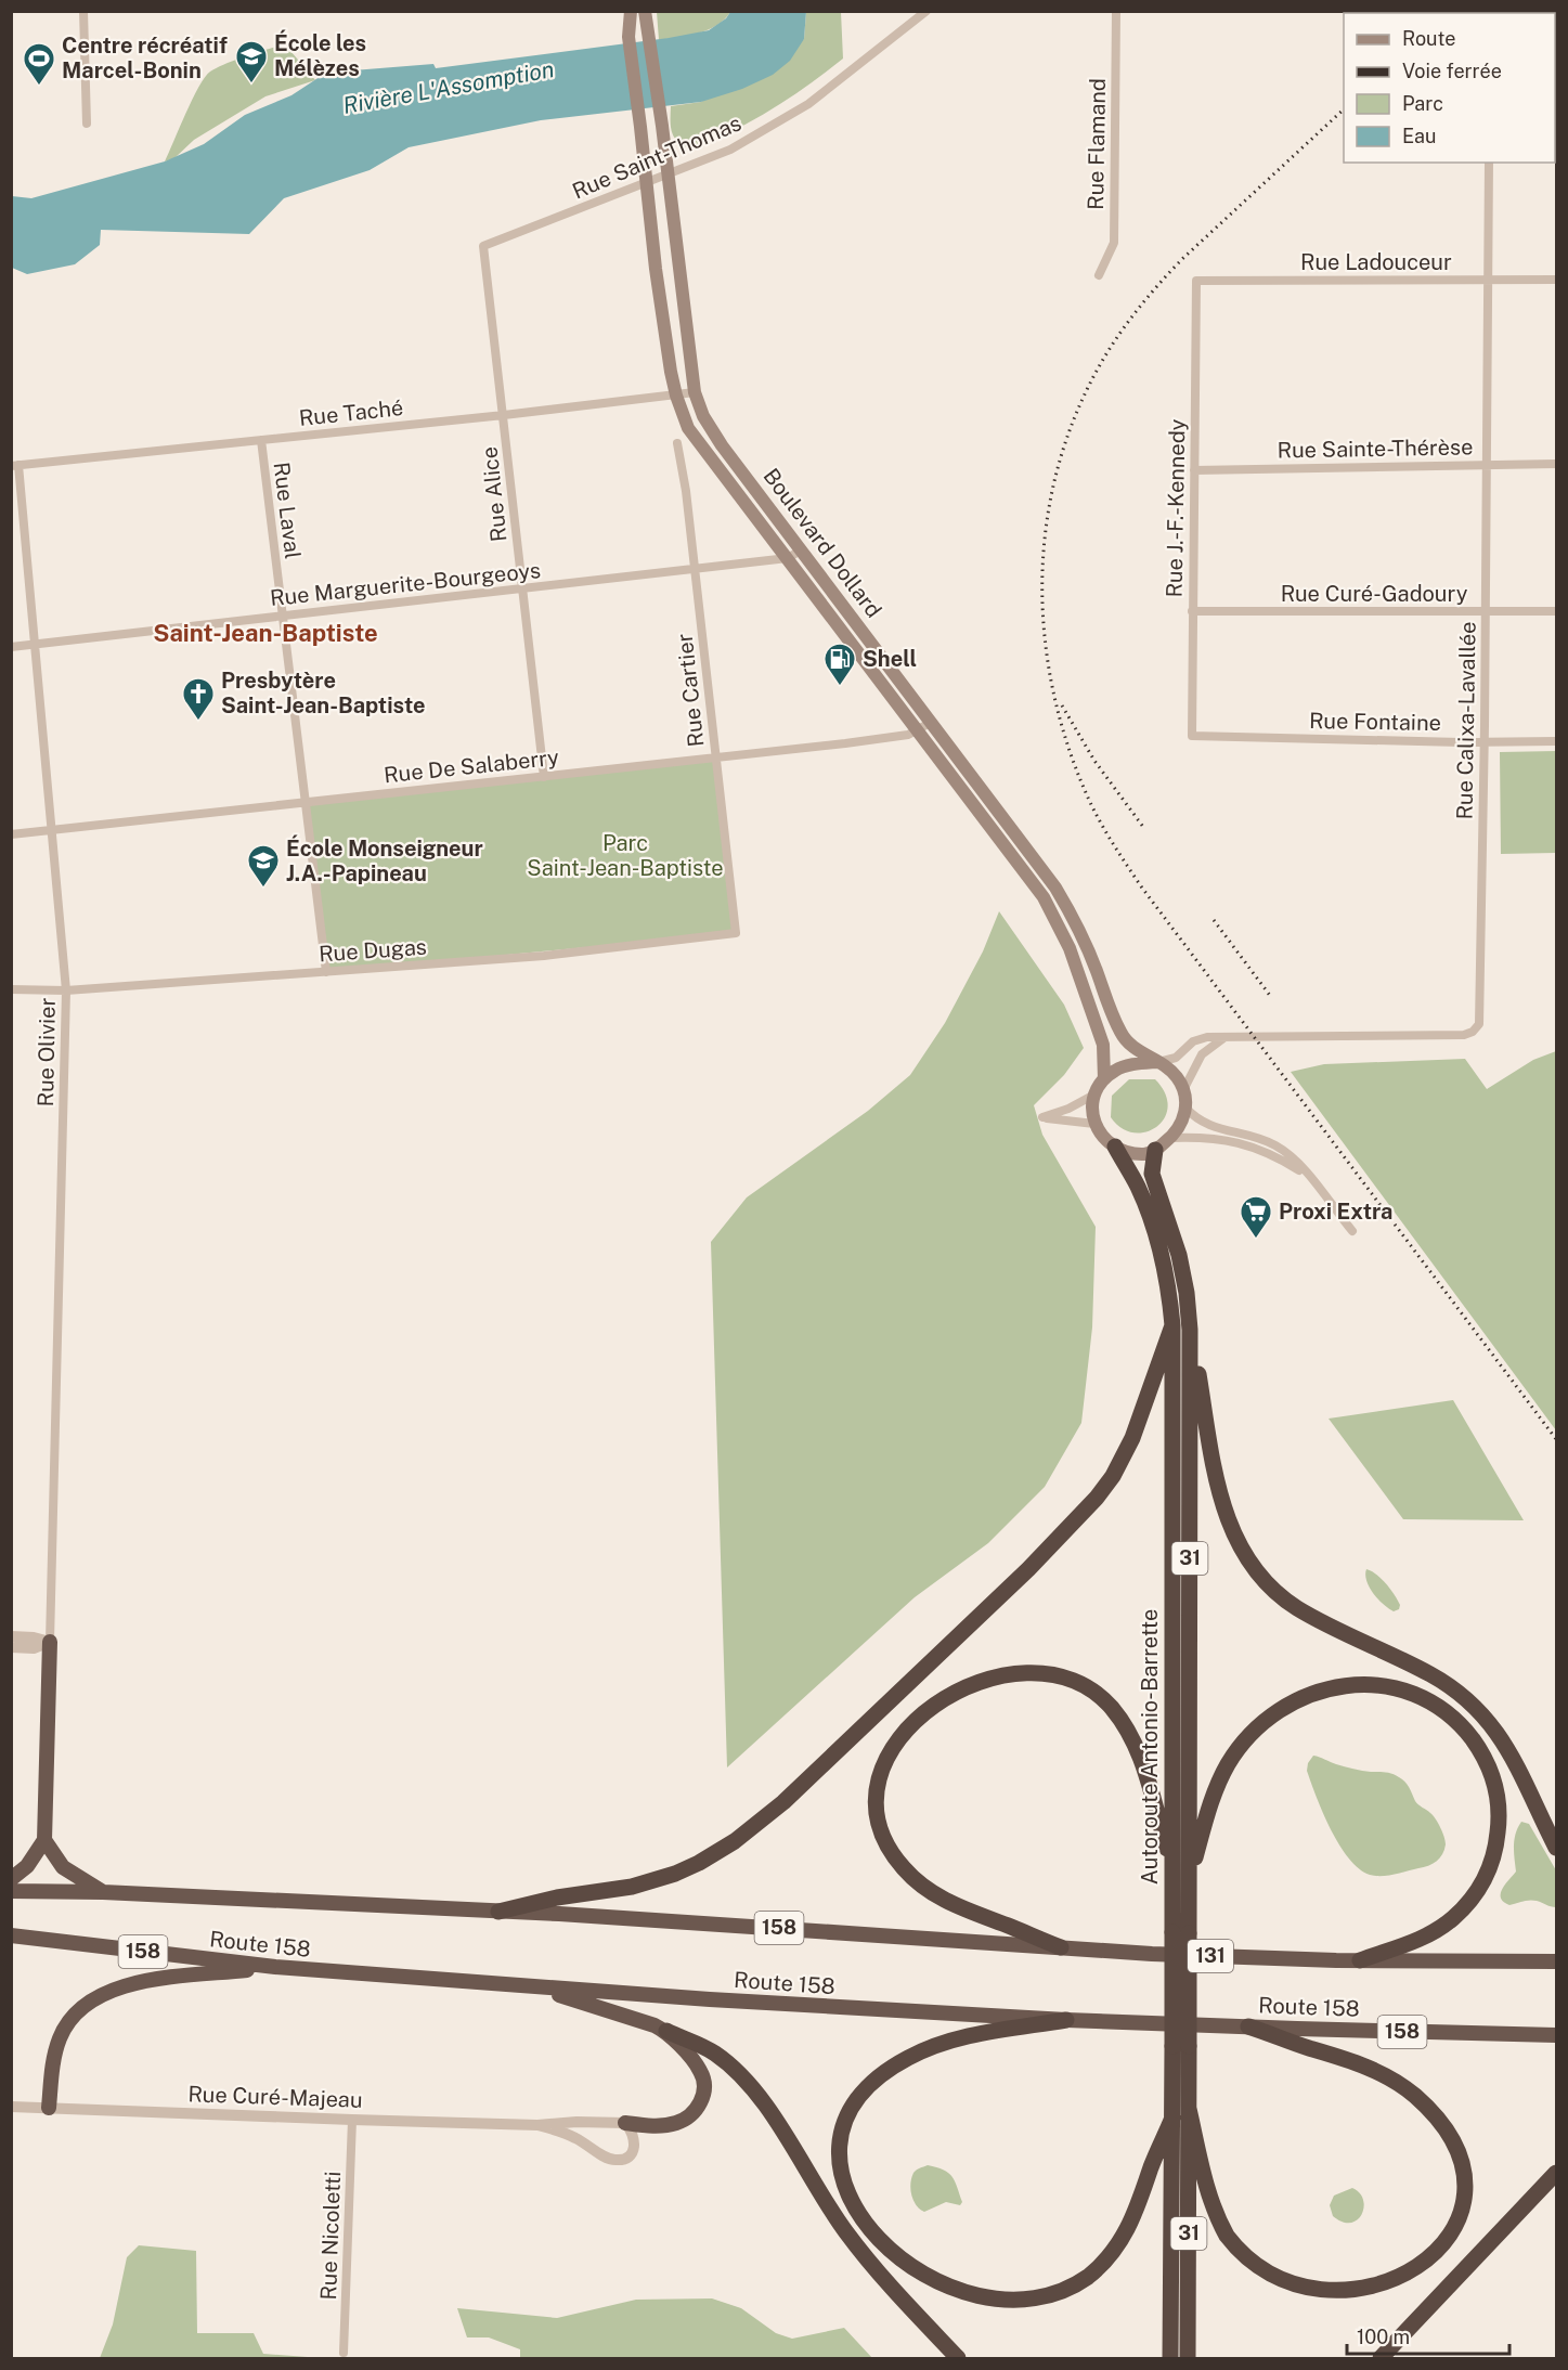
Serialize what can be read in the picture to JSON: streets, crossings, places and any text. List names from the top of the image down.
{
  "streets": {
    "highway": [
      "31",
      "Autoroute Antonio-Barrette",
      "158",
      "Route 158",
      "131"
    ],
    "main road": ["Boulevard Dollard"],
    "street": [
      "Rue Flamand",
      "Rue Saint-Thomas",
      "Rue Ladouceur",
      "Rue Taché",
      "Rue Sainte-Thérèse",
      "Rue Alice",
      "Rue J.-F.-Kennedy",
      "Rue Laval",
      "Rue Marguerite-Bourgeoys",
      "Rue Curé-Gadoury",
      "Rue Cartier",
      "Rue Calixa-Lavallée",
      "Rue Fontaine",
      "Rue De Salaberry",
      "Rue Dugas",
      "Rue Olivier",
      "Rue Curé-Majeau",
      "Rue Nicoletti"
    ]
  },
  "crossings": [
    ["Rue Saint-Thomas", "Rue Alice"],
    ["Rue Saint-Thomas", "Boulevard Dollard"],
    ["Rue Ladouceur", "Rue J.-F.-Kennedy"],
    ["Rue Ladouceur", "Rue Calixa-Lavallée"],
    ["Rue Taché", "Rue Alice"],
    ["Rue Taché", "Rue Laval"],
    ["Rue Taché", "Boulevard Dollard"],
    ["Rue Taché", "Rue Olivier"],
    ["Rue Sainte-Thérèse", "Rue J.-F.-Kennedy"],
    ["Rue Sainte-Thérèse", "Rue Calixa-Lavallée"],
    ["Rue Alice", "Rue Marguerite-Bourgeoys"],
    ["Rue Alice", "Rue De Salaberry"],
    ["Rue J.-F.-Kennedy", "Rue Curé-Gadoury"],
    ["Rue J.-F.-Kennedy", "Rue Fontaine"],
    ["Rue Laval", "Rue Marguerite-Bourgeoys"],
    ["Rue Laval", "Rue De Salaberry"],
    ["Rue Laval", "Rue Dugas"],
    ["Boulevard Dollard", "Rue Marguerite-Bourgeoys"],
    ["Boulevard Dollard", "Rue Calixa-Lavallée"],
    ["Boulevard Dollard", "Rue De Salaberry"],
    ["Boulevard Dollard", "Autoroute Antonio-Barrette"],
    ["Rue Marguerite-Bourgeoys", "Rue Cartier"],
    ["Rue Marguerite-Bourgeoys", "Rue Olivier"],
    ["Rue Curé-Gadoury", "Rue Calixa-Lavallée"],
    ["Rue Cartier", "Rue De Salaberry"],
    ["Rue Cartier", "Rue Dugas"],
    ["Rue Calixa-Lavallée", "Rue Fontaine"],
    ["Rue Calixa-Lavallée", "Autoroute Antonio-Barrette"],
    ["Rue De Salaberry", "Rue Olivier"],
    ["Rue Dugas", "Rue Olivier"],
    ["Rue Curé-Majeau", "Rue Nicoletti"]
  ],
  "districts": ["Saint-Jean-Baptiste"],
  "water": ["Rivière L'Assomption"],
  "parks": ["Parc Saint-Jean-Baptiste"],
  "places": {
    "school or university": ["École les Mélèzes", "École Monseigneur J.A.-Papineau"],
    "sports": ["Centre récréatif Marcel-Bonin"],
    "fuel station": ["Shell"],
    "church": ["Presbytère Saint-Jean-Baptiste"],
    "supermarket": ["Proxi Extra"]
  },
  "legend": [
    "Route",
    "Voie ferrée",
    "Parc",
    "Eau"
  ],
  "scale_bar": "100 m"
}
